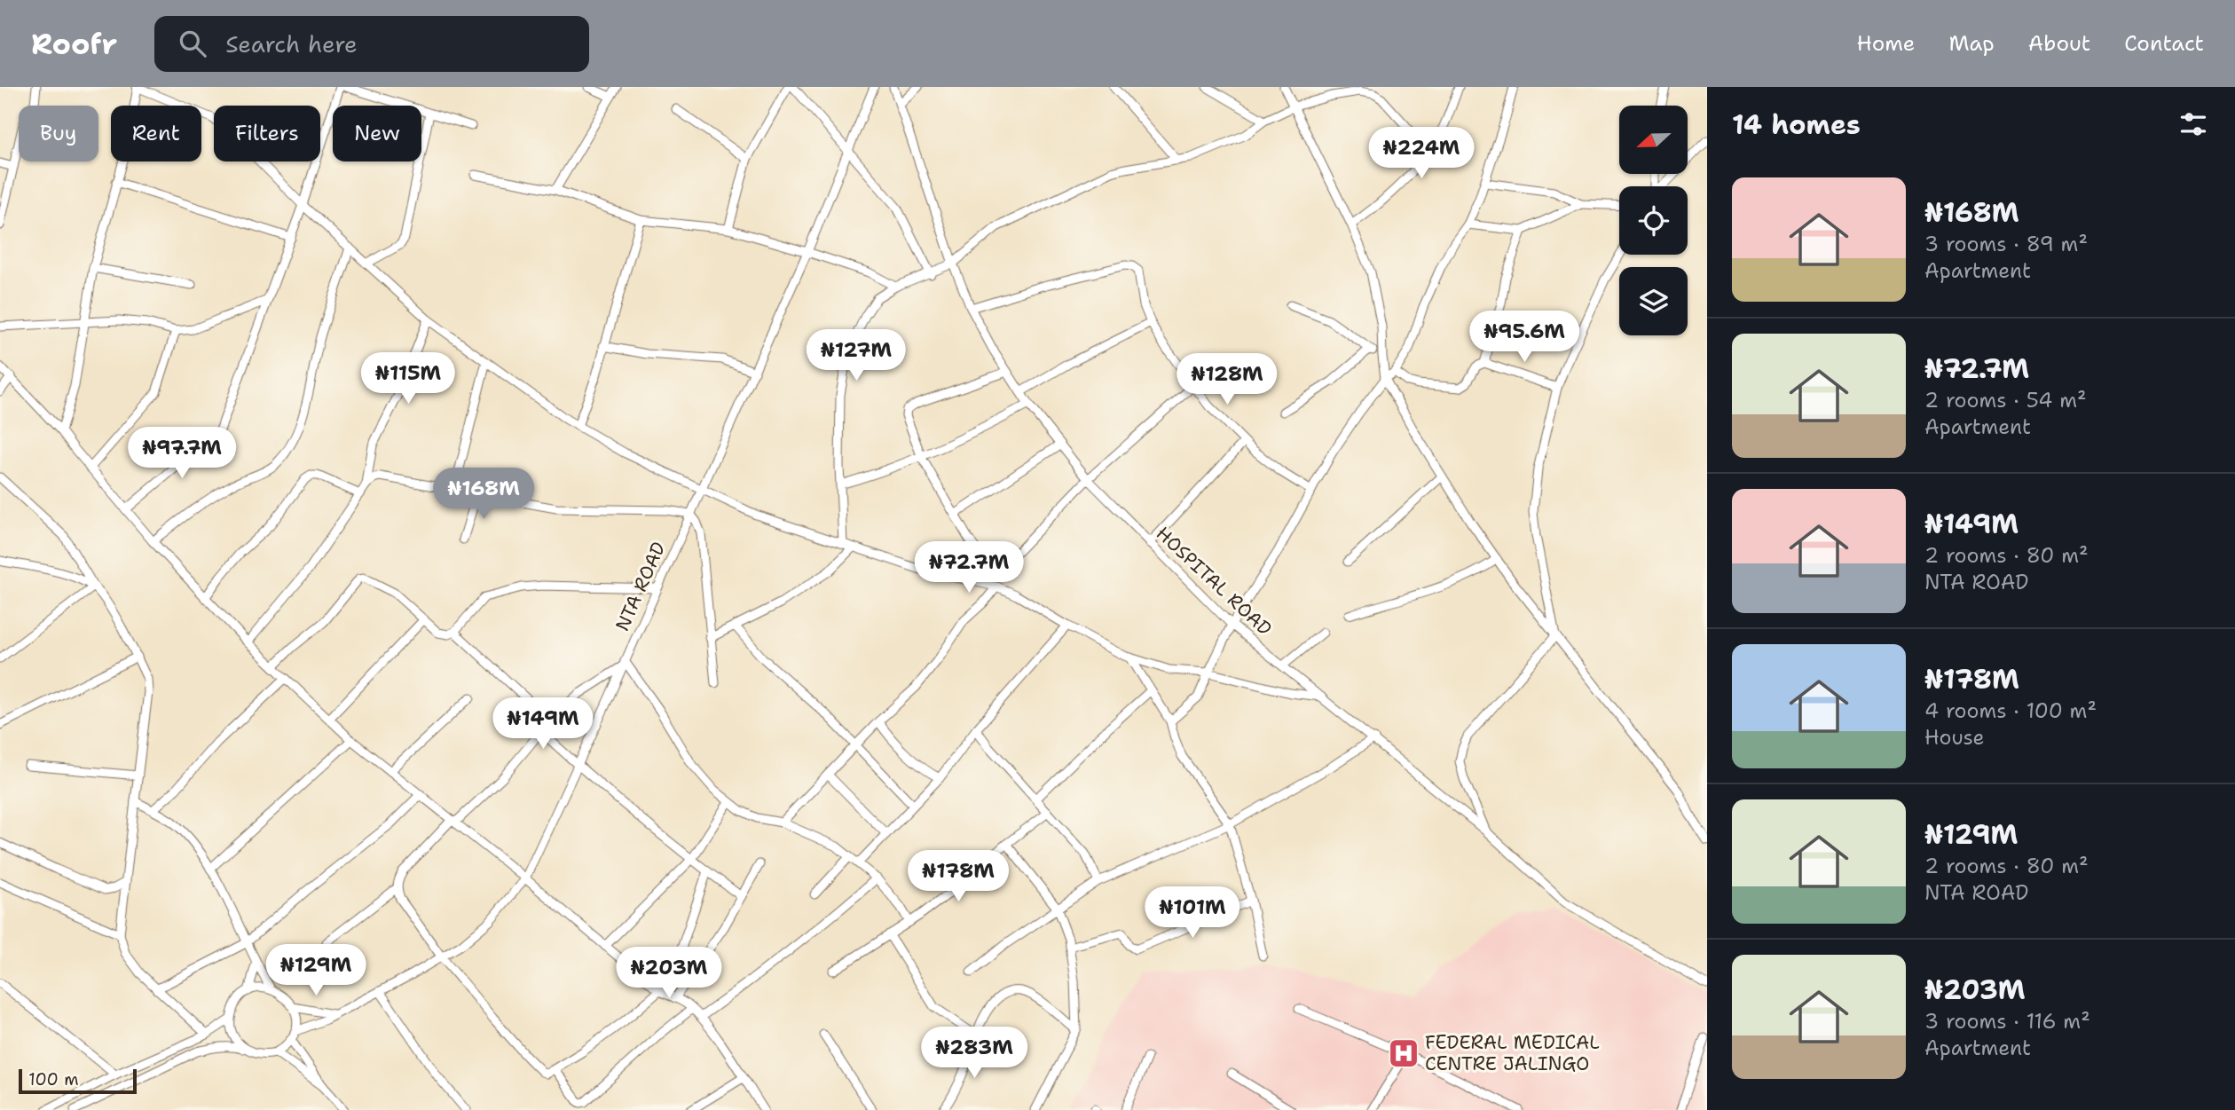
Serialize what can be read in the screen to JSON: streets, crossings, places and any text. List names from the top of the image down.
{
  "streets": {
    "street": ["HOSPITAL ROAD", "NTA ROAD"]
  },
  "places": {
    "hospital": ["FEDERAL MEDICAL CENTRE JALINGO"]
  },
  "scale_bar": "100 m",
  "north": "left",
  "page": {
    "header": "Roofr",
    "search": "Search here",
    "nav": [
      "Home",
      "Map",
      "About",
      "Contact"
    ],
    "heading": "14 homes",
    "chip": [
      "Buy",
      "Rent",
      "Filters",
      "New"
    ],
    "price": [
      "₦224M",
      "₦95.6M",
      "₦127M",
      "₦115M",
      "₦128M",
      "₦97.7M",
      "₦168M",
      "₦72.7M",
      "₦149M",
      "₦178M",
      "₦101M",
      "₦129M",
      "₦203M",
      "₦283M"
    ],
    "list": [
      {
        "name": "₦168M",
        "note": "3 rooms · 89 m² · Apartment"
      },
      {
        "name": "₦72.7M",
        "note": "2 rooms · 54 m² · Apartment"
      },
      {
        "name": "₦149M",
        "note": "2 rooms · 80 m² · NTA ROAD"
      },
      {
        "name": "₦178M",
        "note": "4 rooms · 100 m² · House"
      },
      {
        "name": "₦129M",
        "note": "2 rooms · 80 m² · NTA ROAD"
      },
      {
        "name": "₦203M",
        "note": "3 rooms · 116 m² · Apartment"
      }
    ],
    "scale": "100 m"
  }
}
